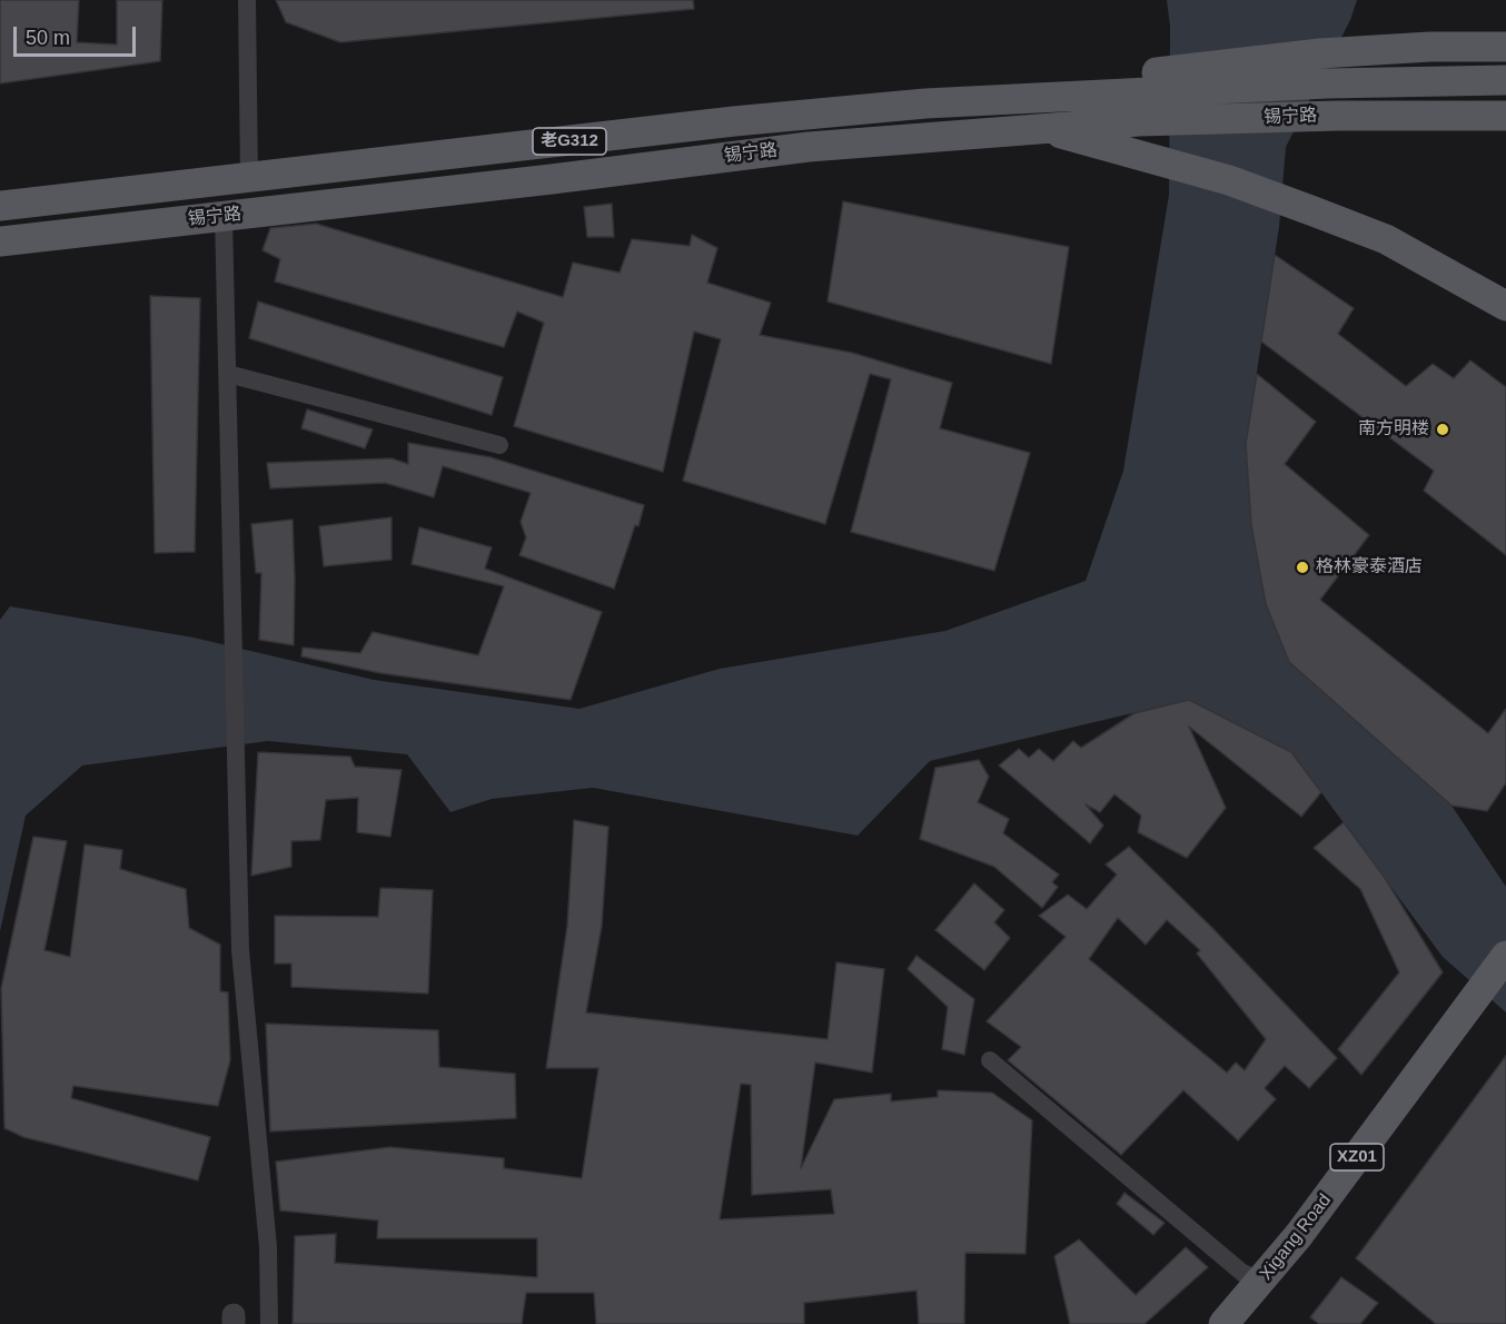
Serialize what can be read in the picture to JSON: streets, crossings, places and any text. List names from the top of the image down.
{
  "streets": {
    "main road": [
      "锡宁路",
      "老G312",
      "XZ01",
      "Xigang Road"
    ]
  },
  "crossings": [
    ["XZ01", "Xigang Road"]
  ],
  "places": ["南方明楼", "格林豪泰酒店"],
  "scale_bar": "50 m"
}
